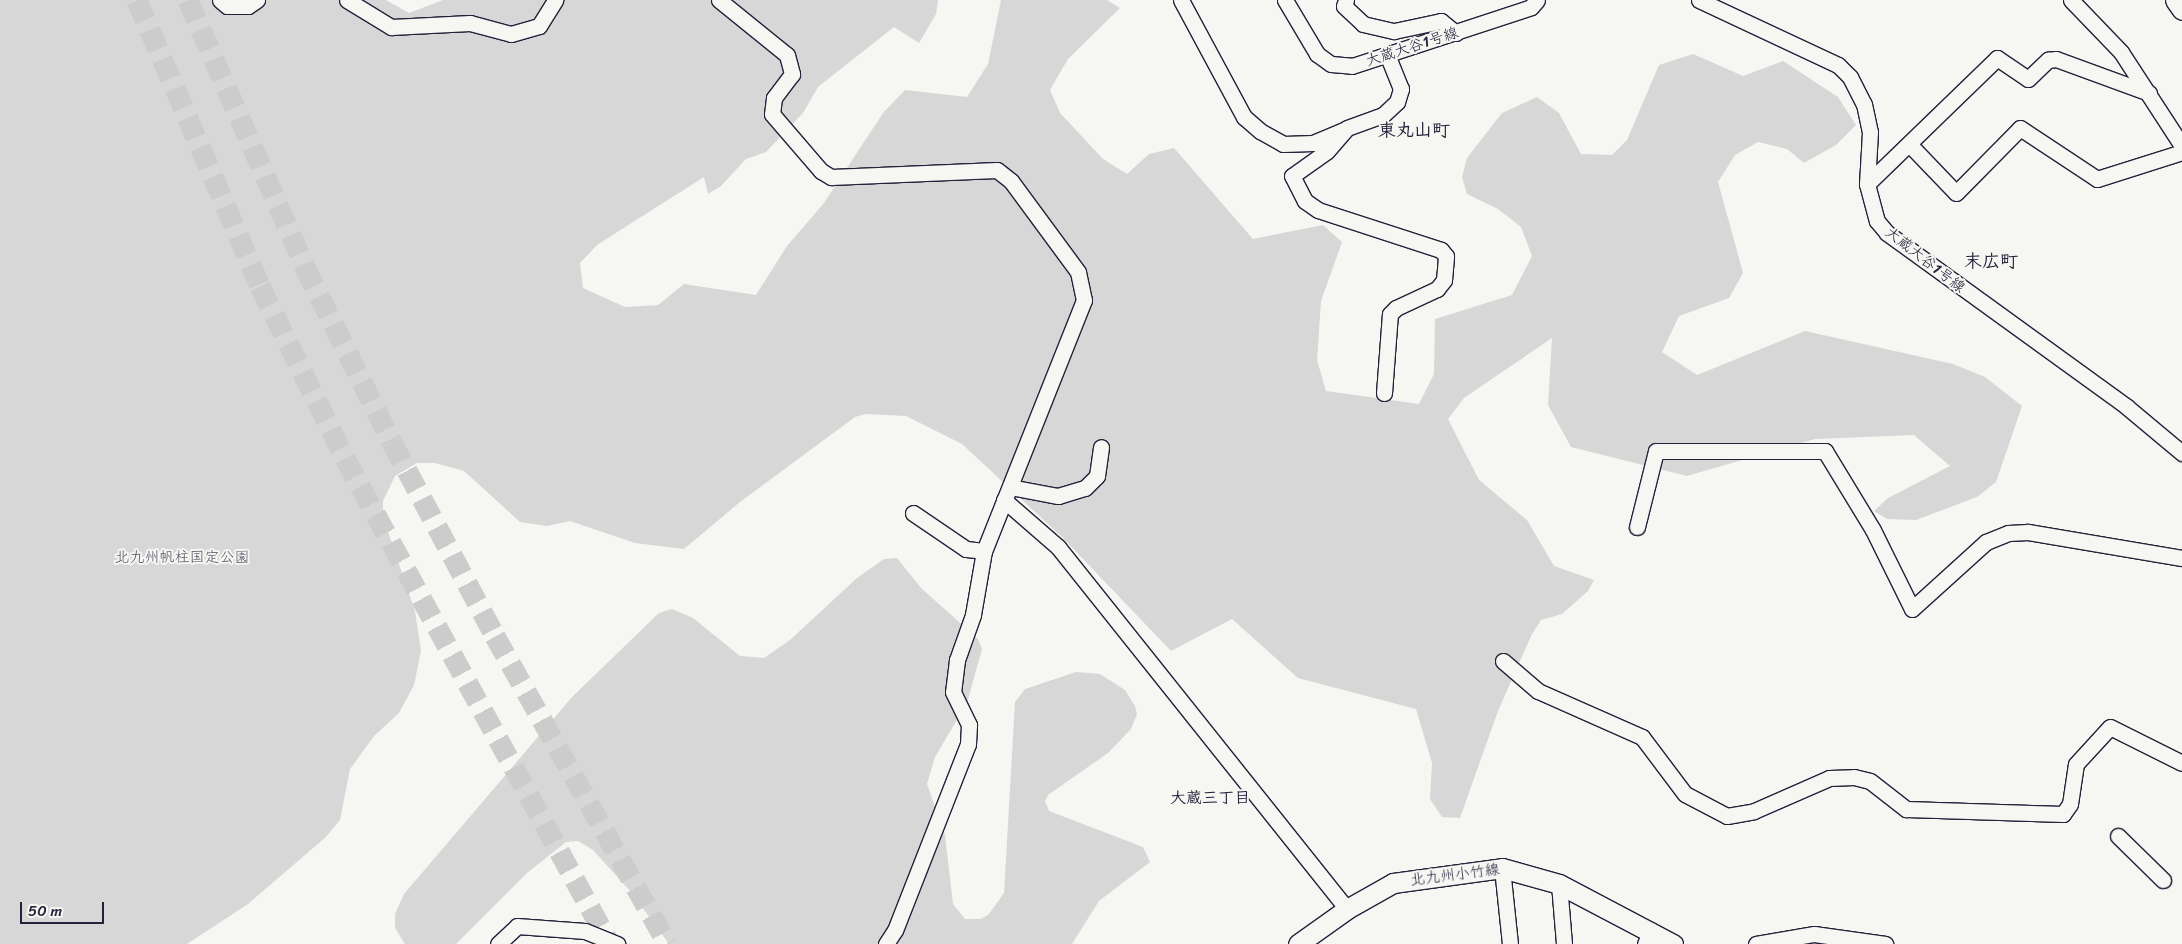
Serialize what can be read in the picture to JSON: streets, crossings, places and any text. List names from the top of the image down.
{
  "streets": {
    "main road": ["北九州小竹線"],
    "street": ["大蔵大谷1号線"]
  },
  "districts": ["東丸山町", "末広町", "大蔵三丁目"],
  "parks": ["北九州帆柱国定公園"],
  "scale_bar": "50 m"
}
